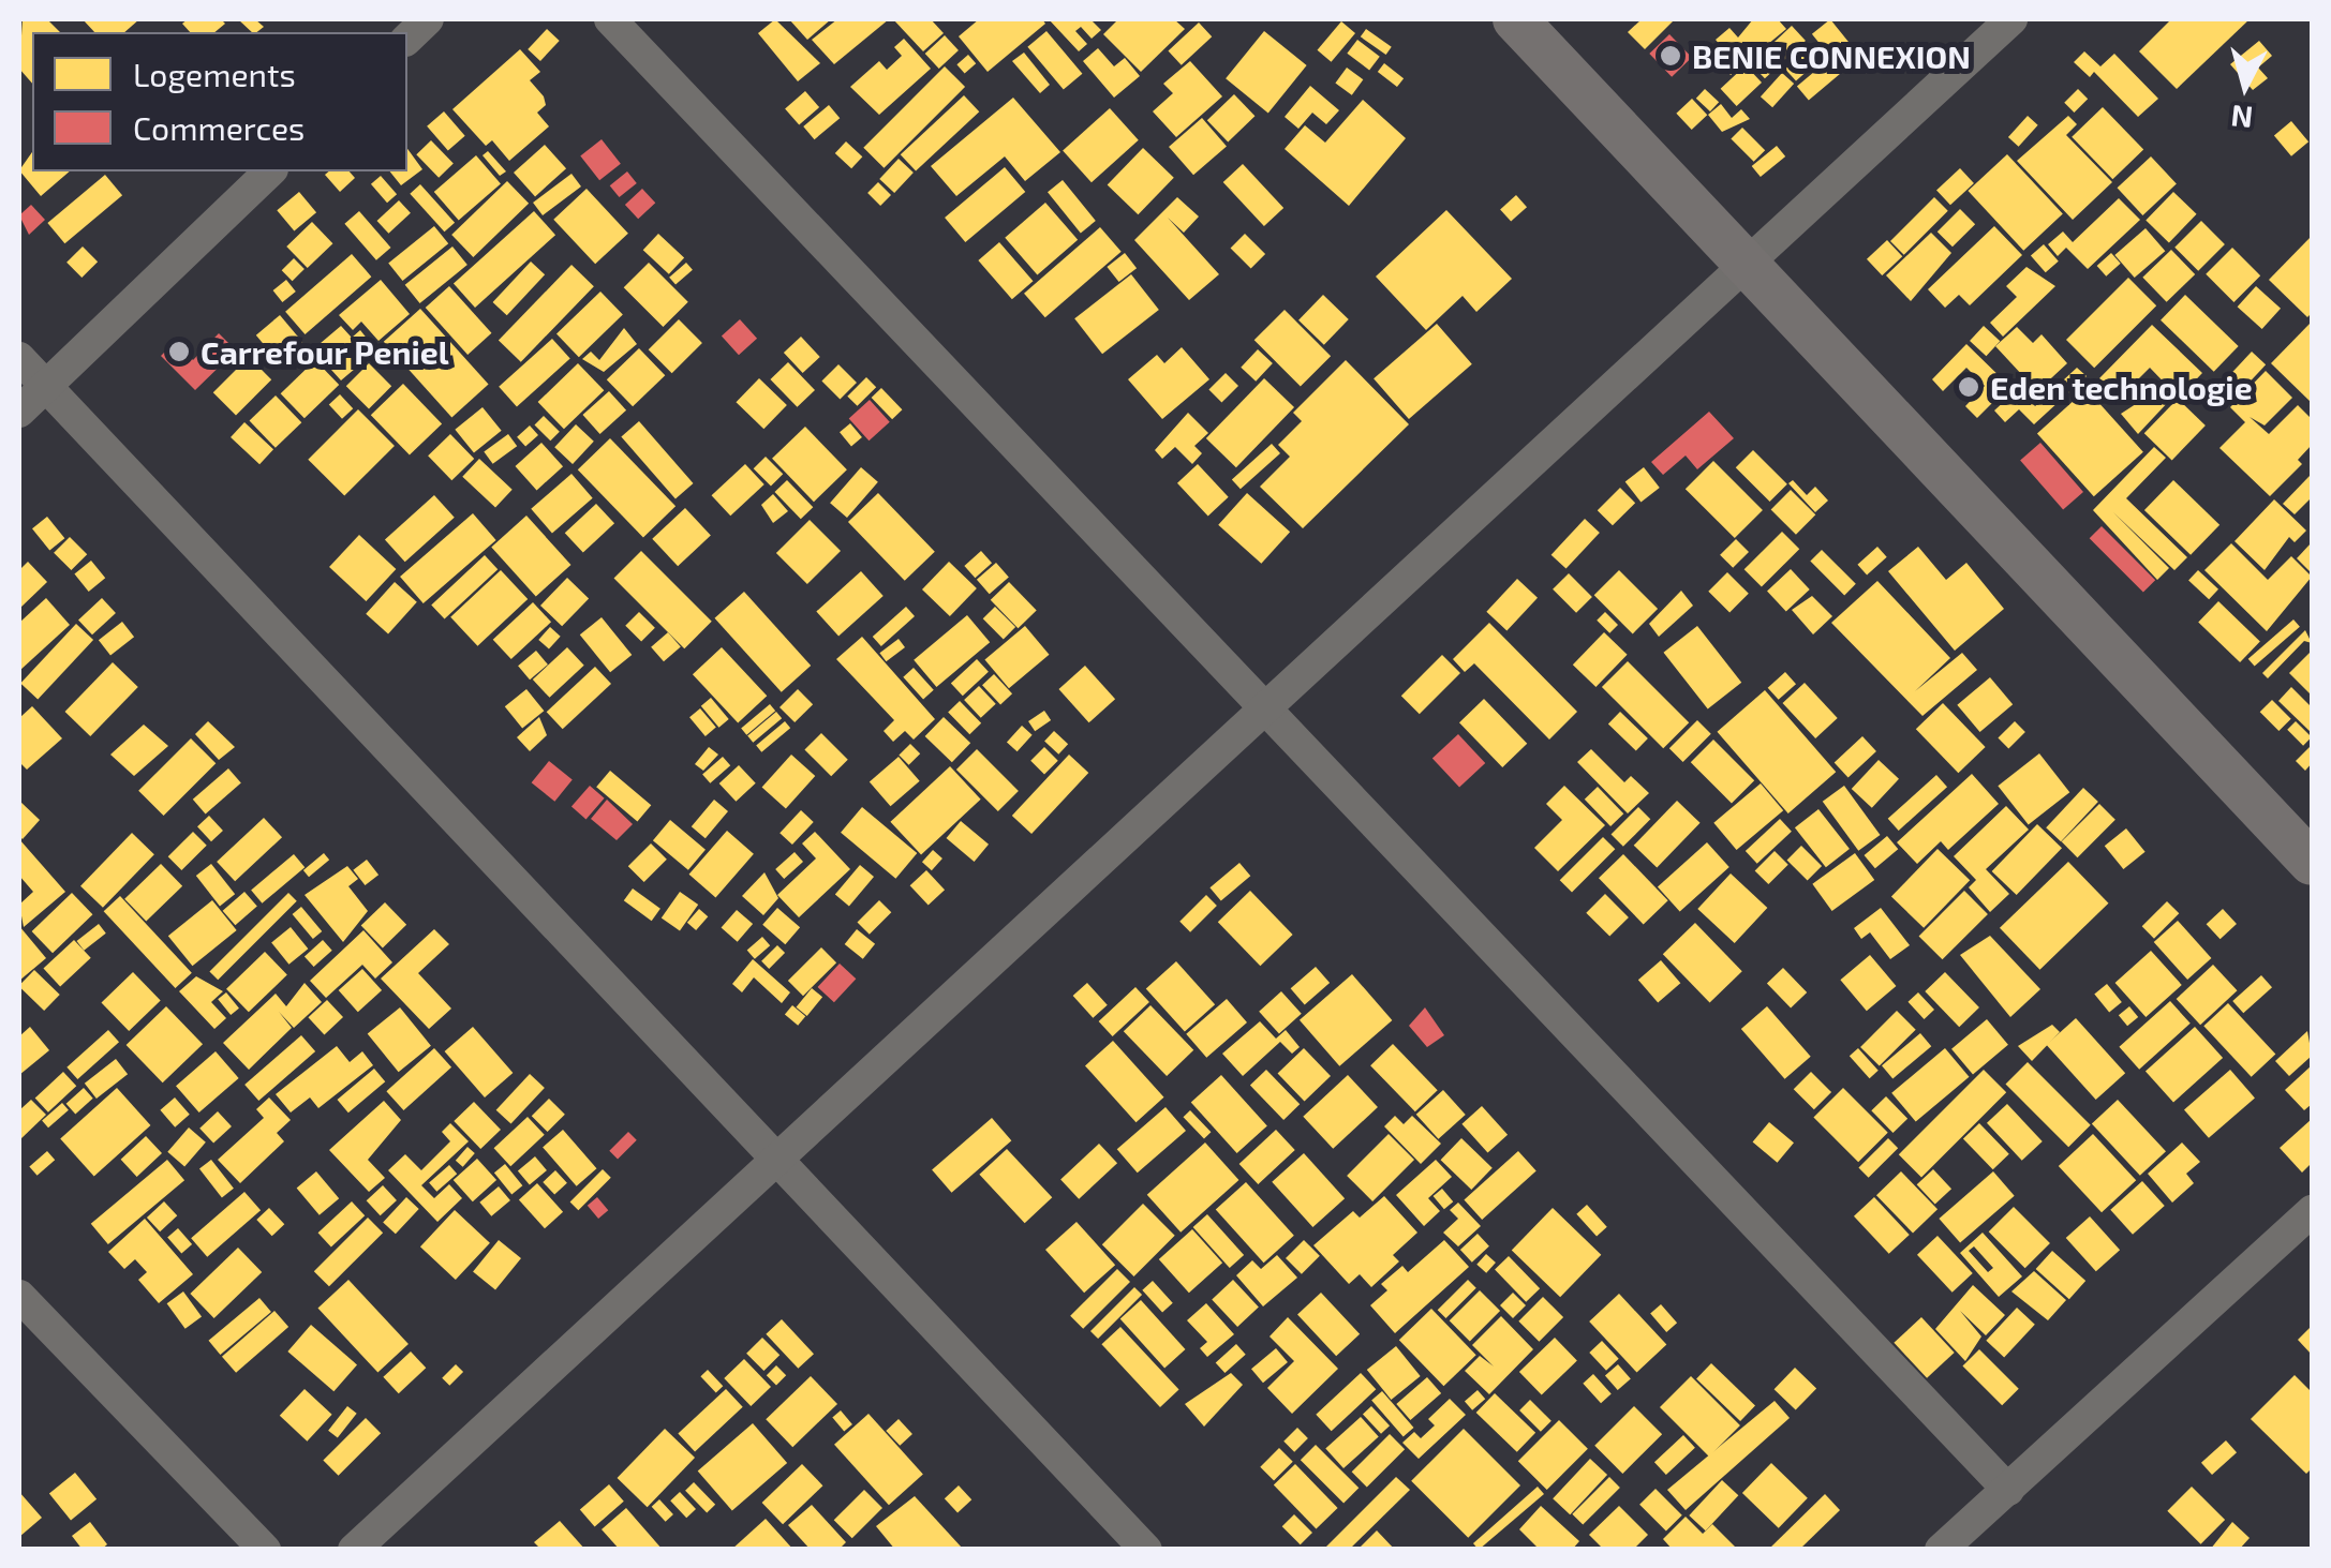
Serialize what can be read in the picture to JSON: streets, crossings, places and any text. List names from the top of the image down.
{
  "places": ["BENIE CONNEXION", "Carrefour Peniel", "Eden technologie"],
  "legend": ["Logements", "Commerces"],
  "north": "bottom"
}
